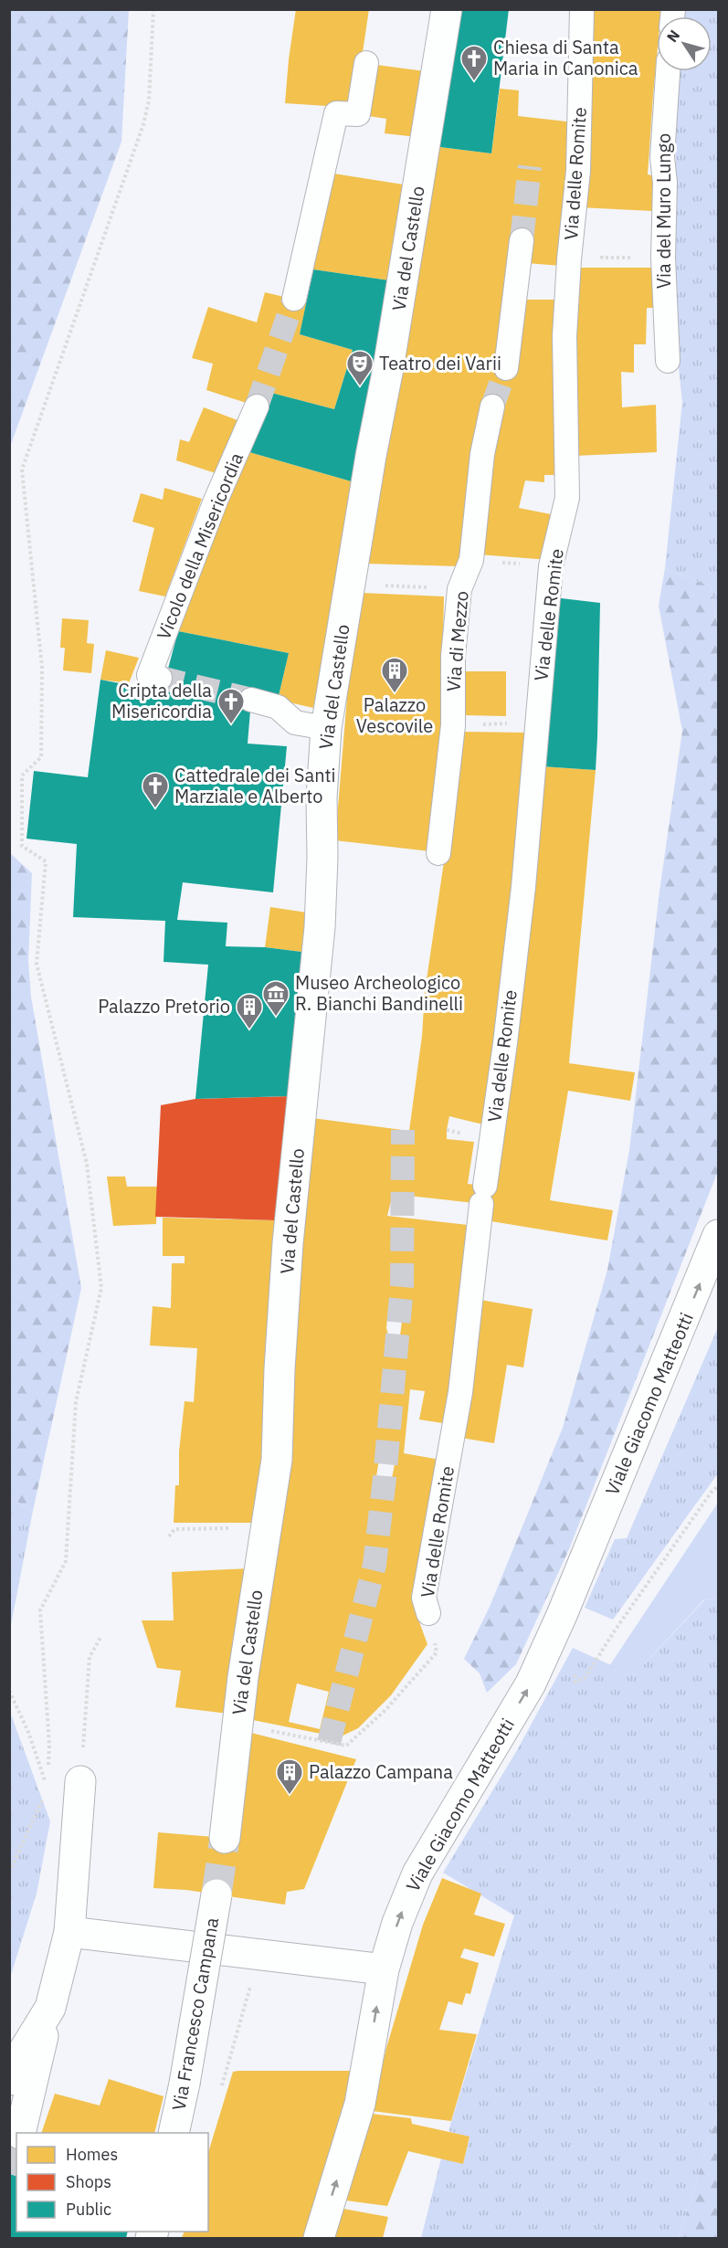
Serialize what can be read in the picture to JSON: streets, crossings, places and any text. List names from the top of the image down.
{
  "streets": {
    "street": [
      "Via delle Romite",
      "Via del Muro Lungo",
      "Via del Castello",
      "Vicolo della Misericordia",
      "Via di Mezzo",
      "Viale Giacomo Matteotti",
      "Via Francesco Campana"
    ]
  },
  "crossings": [
    ["Via delle Romite", "Via del Castello"]
  ],
  "one_way": ["Viale Giacomo Matteotti"],
  "places": {
    "church": ["Chiesa di Santa Maria in Canonica", "Cripta della Misericordia", "Cattedrale dei Santi Marziale e Alberto"],
    "theatre": ["Teatro dei Varii"],
    "building": ["Palazzo Vescovile", "Palazzo Pretorio", "Palazzo Campana"],
    "museum": ["Museo Archeologico R. Bianchi Bandinelli"]
  },
  "legend": ["Homes", "Shops", "Public"],
  "north": "top left"
}
